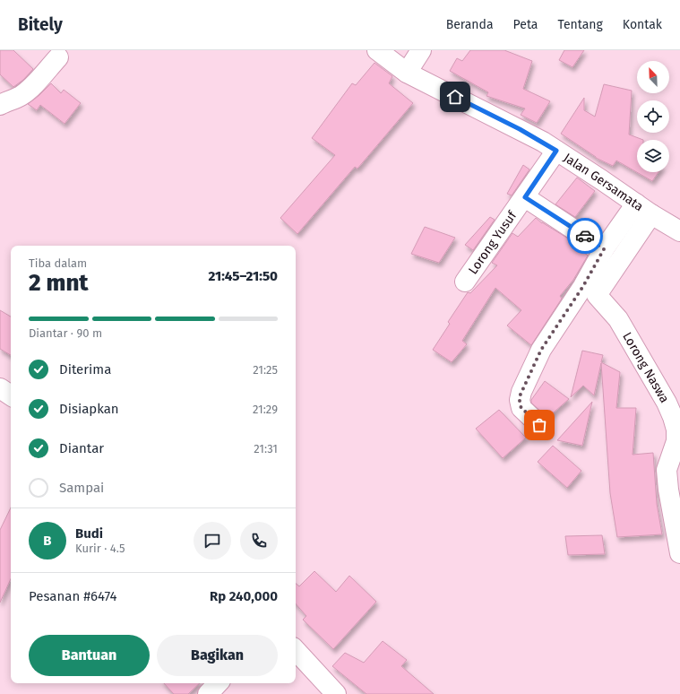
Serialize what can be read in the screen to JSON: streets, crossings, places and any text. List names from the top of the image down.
{
  "streets": {
    "street": ["Jalan Gersamata", "Lorong Yusuf", "Lorong Naswa"]
  },
  "crossings": [
    ["Jalan Gersamata", "Lorong Yusuf"]
  ],
  "north": "top left",
  "page": {
    "header": "Bitely",
    "nav": [
      "Beranda",
      "Peta",
      "Tentang",
      "Kontak"
    ],
    "heading": ["2 mnt", "Tiba dalam", "21:45–21:50"],
    "panel": [
      "Budi",
      "Kurir · 4.5",
      "Pesanan #6474",
      "Rp 240,000"
    ],
    "bar": "Diantar · 90 m",
    "list": [
      ["Diterima", "21:25"],
      ["Disiapkan", "21:29"],
      ["Diantar", "21:31"],
      "Sampai"
    ],
    "round": "B",
    "buttons": ["Bantuan", "Bagikan"]
  }
}
